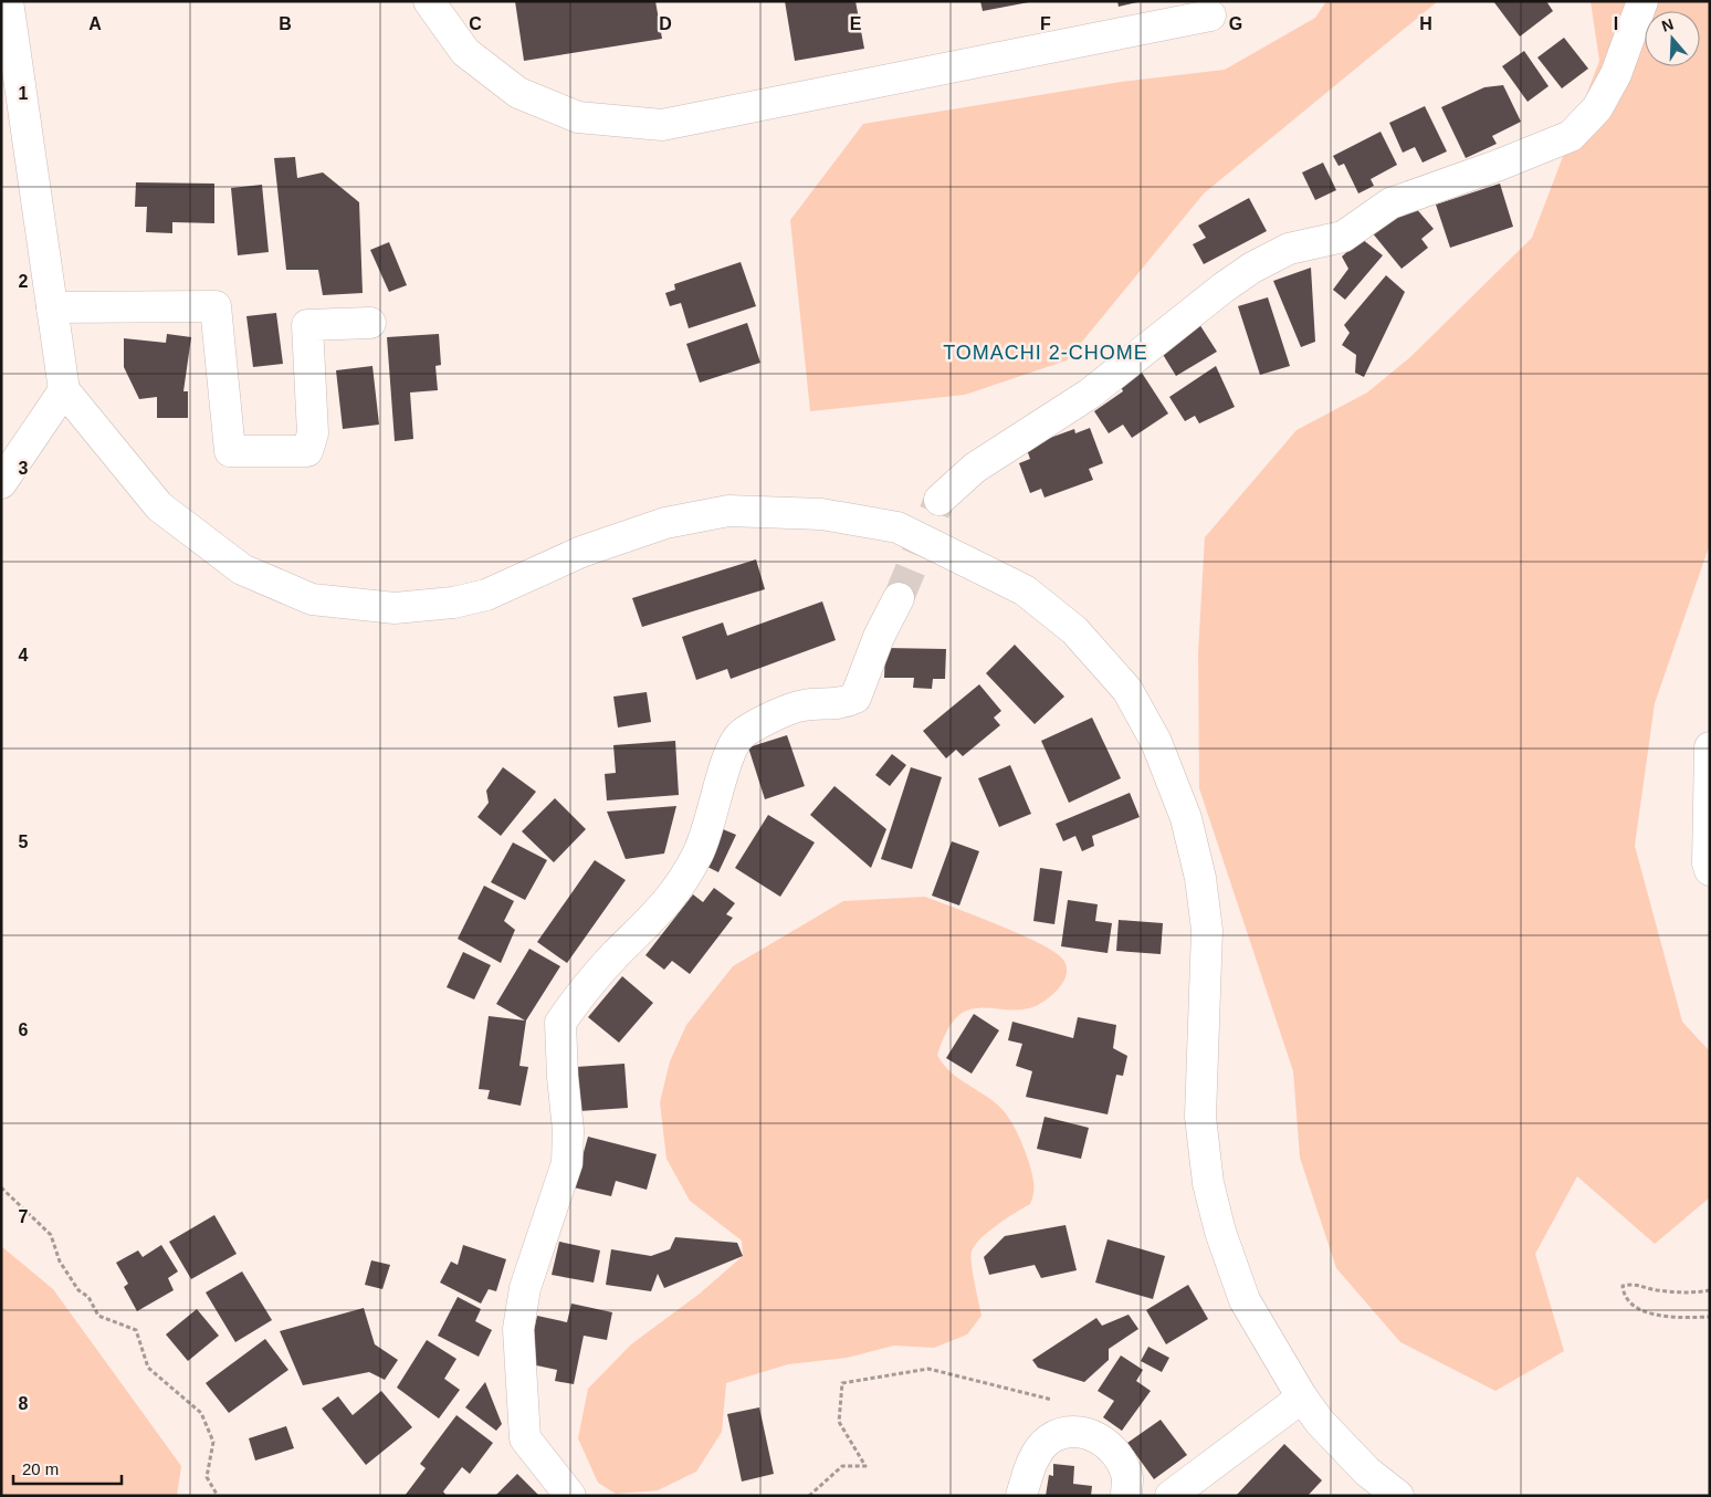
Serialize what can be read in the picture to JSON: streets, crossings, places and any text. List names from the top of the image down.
{
  "districts": ["TOMACHI 2-CHOME"],
  "scale_bar": "20 m",
  "north": "top",
  "grid": {
    "columns": [
      "A",
      "B",
      "C",
      "D",
      "E",
      "F",
      "G",
      "H",
      "I"
    ],
    "rows": [
      "1",
      "2",
      "3",
      "4",
      "5",
      "6",
      "7",
      "8"
    ]
  }
}
